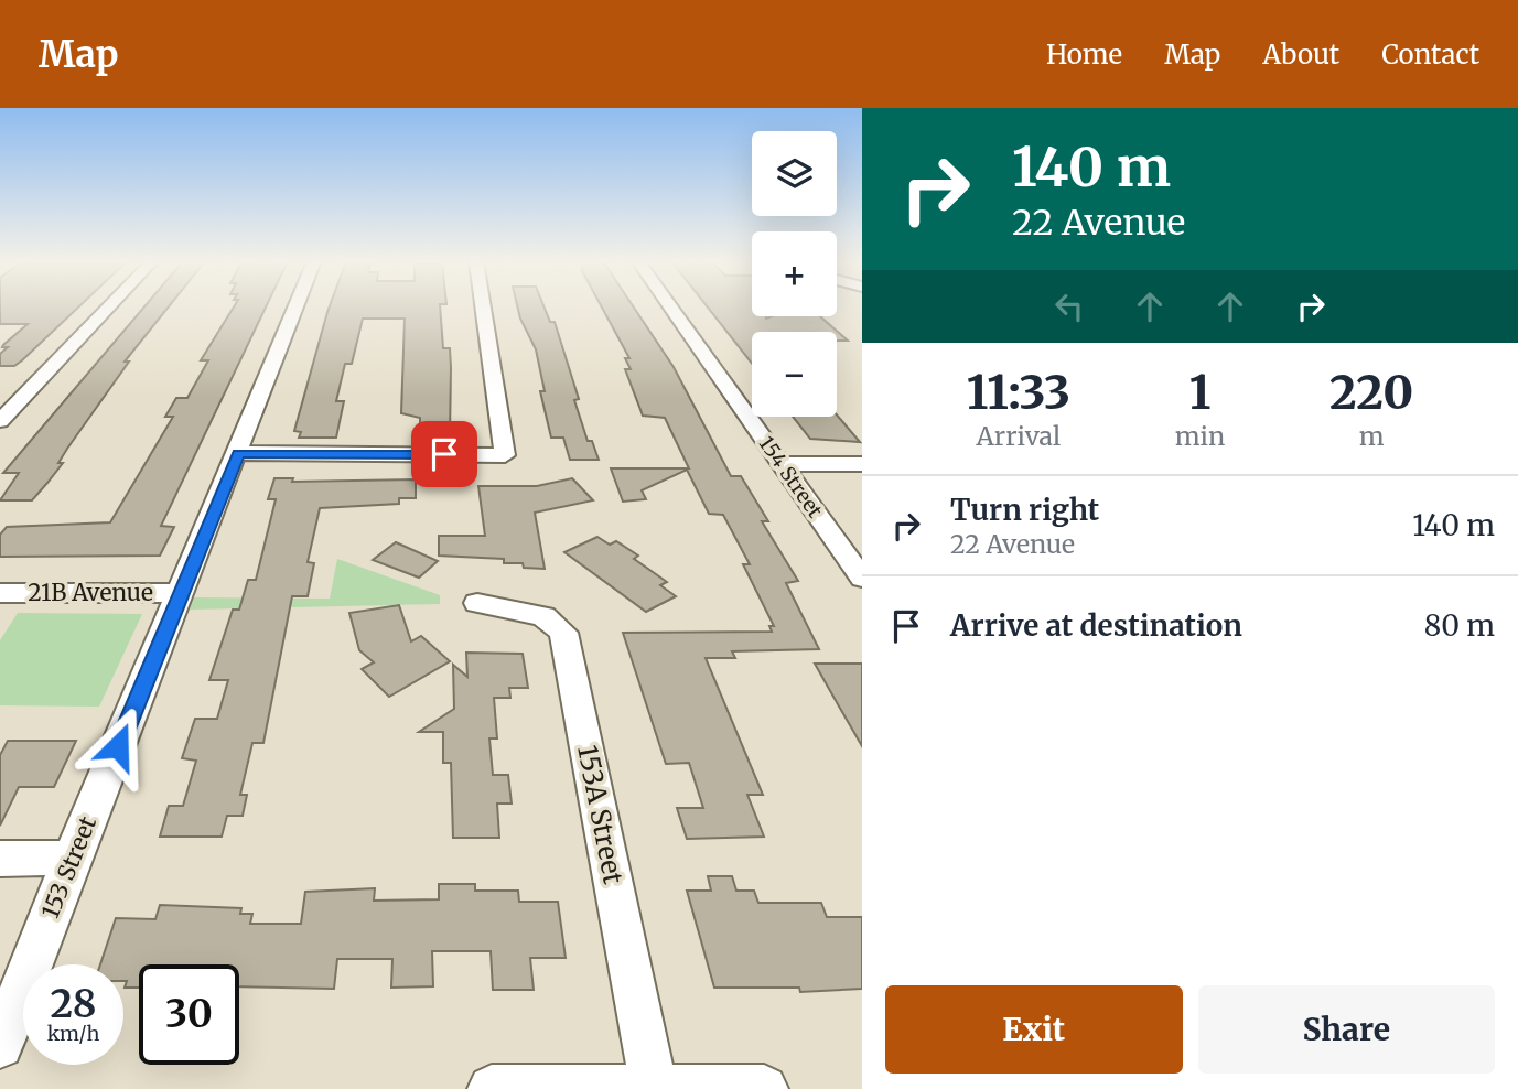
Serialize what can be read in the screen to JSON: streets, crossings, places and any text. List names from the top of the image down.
{
  "streets": {
    "street": [
      "154 Street",
      "21B Avenue",
      "153A Street",
      "153 Street"
    ]
  },
  "crossings": [
    ["21B Avenue", "153 Street"]
  ],
  "page": {
    "header": "Map",
    "nav": [
      "Home",
      "Map",
      "About",
      "Contact"
    ],
    "turn": ["140 m", "22 Avenue"],
    "map_buttons": ["+", "−"],
    "eta": [
      "11:33",
      "Arrival",
      "1",
      "min",
      "220",
      "m"
    ],
    "list": [
      {
        "name": "Turn right",
        "note": "22 Avenue",
        "value": "140 m"
      },
      {
        "name": "Arrive at destination",
        "value": "80 m"
      }
    ],
    "speed": "28 km/h",
    "limit": "30",
    "buttons": ["Exit", "Share"]
  }
}
